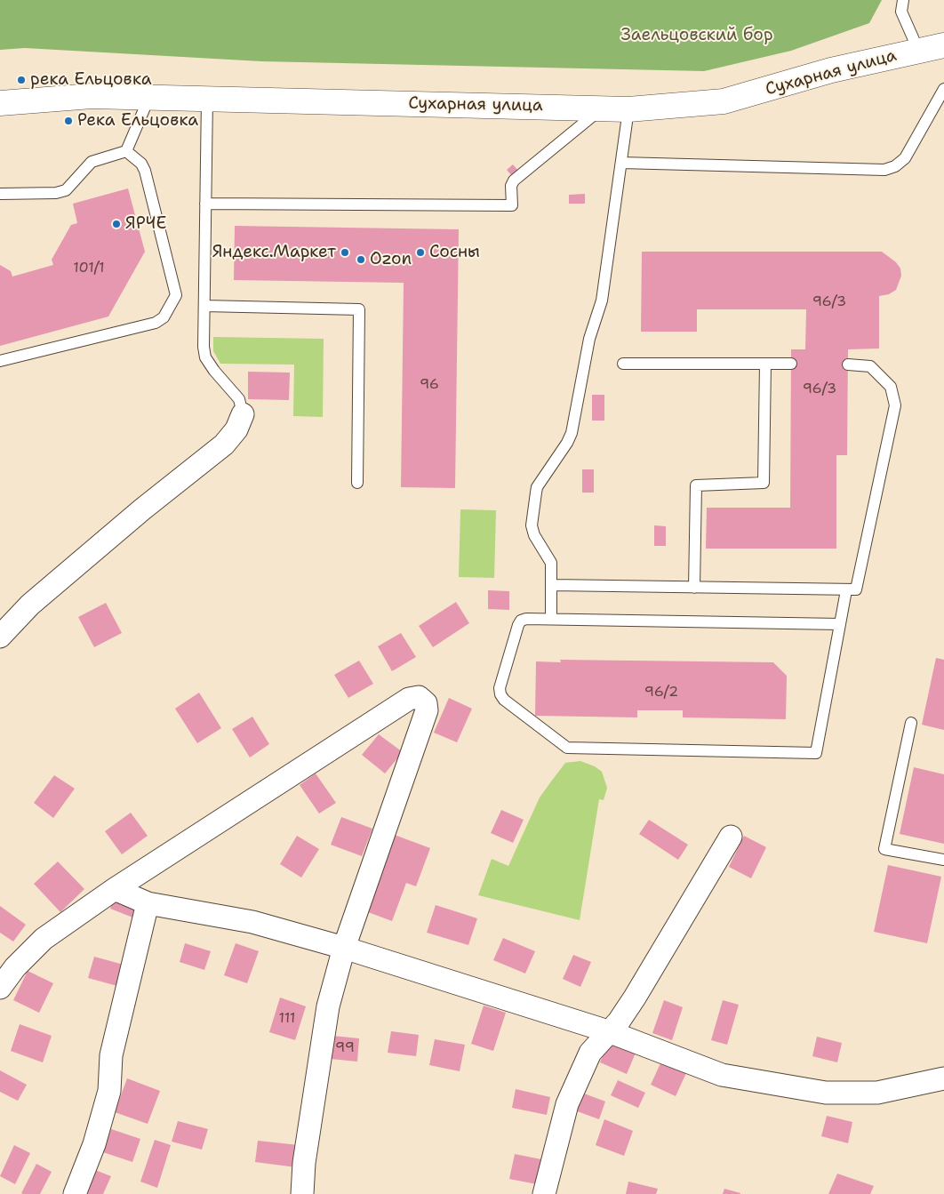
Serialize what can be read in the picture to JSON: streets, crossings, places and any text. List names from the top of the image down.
{
  "streets": {
    "street": ["Сухарная улица"]
  },
  "parks": ["Заельцовский бор"],
  "places": [
    "река Ельцовка",
    "Река Ельцовка",
    "ЯРЧЕ",
    "Яндекс.Маркет",
    "Сосны",
    "Ozon"
  ],
  "house_numbers": [
    "101/1",
    "96/3",
    "96",
    "96/3",
    "96/2",
    "111",
    "99"
  ]
}
